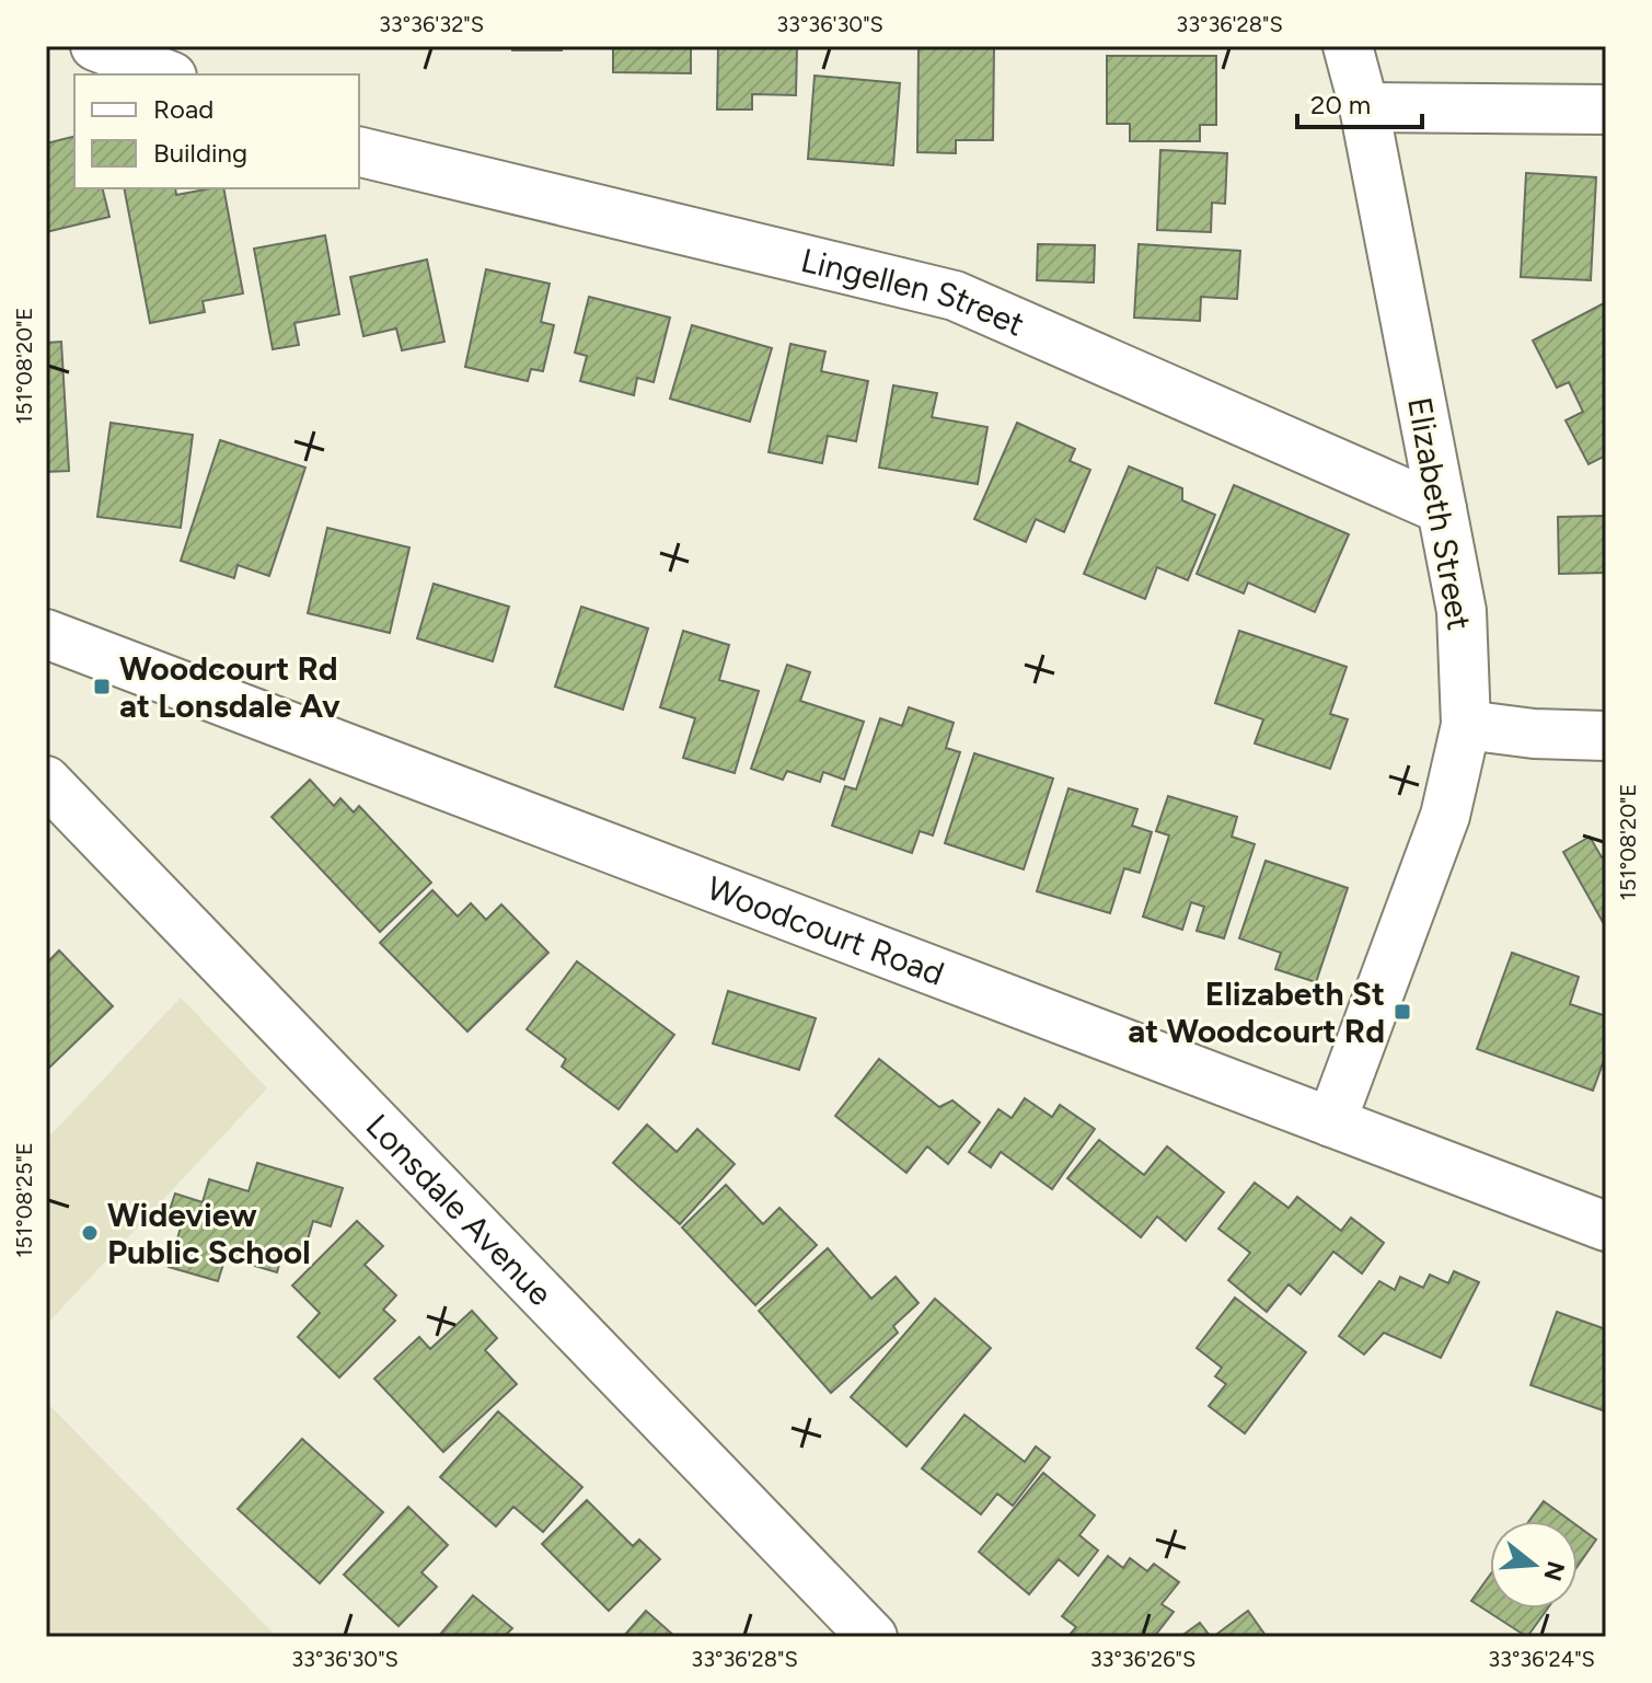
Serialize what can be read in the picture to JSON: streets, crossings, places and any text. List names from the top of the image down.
{
  "streets": {
    "street": [
      "Lingellen Street",
      "Elizabeth Street",
      "Woodcourt Road",
      "Lonsdale Avenue"
    ]
  },
  "crossings": [
    ["Lingellen Street", "Elizabeth Street"],
    ["Elizabeth Street", "Woodcourt Road"]
  ],
  "places": {
    "transit": ["Woodcourt Rd at Lonsdale Av", "Elizabeth St at Woodcourt Rd"],
    "other": ["Wideview Public School"]
  },
  "legend": ["Road", "Building"],
  "scale_bar": "20 m",
  "north": "right",
  "coordinates": [
    "33°36'32\"S",
    "33°36'30\"S",
    "33°36'28\"S",
    "151°08'20\"E",
    "151°08'25\"E",
    "33°36'26\"S",
    "33°36'24\"S"
  ]
}
